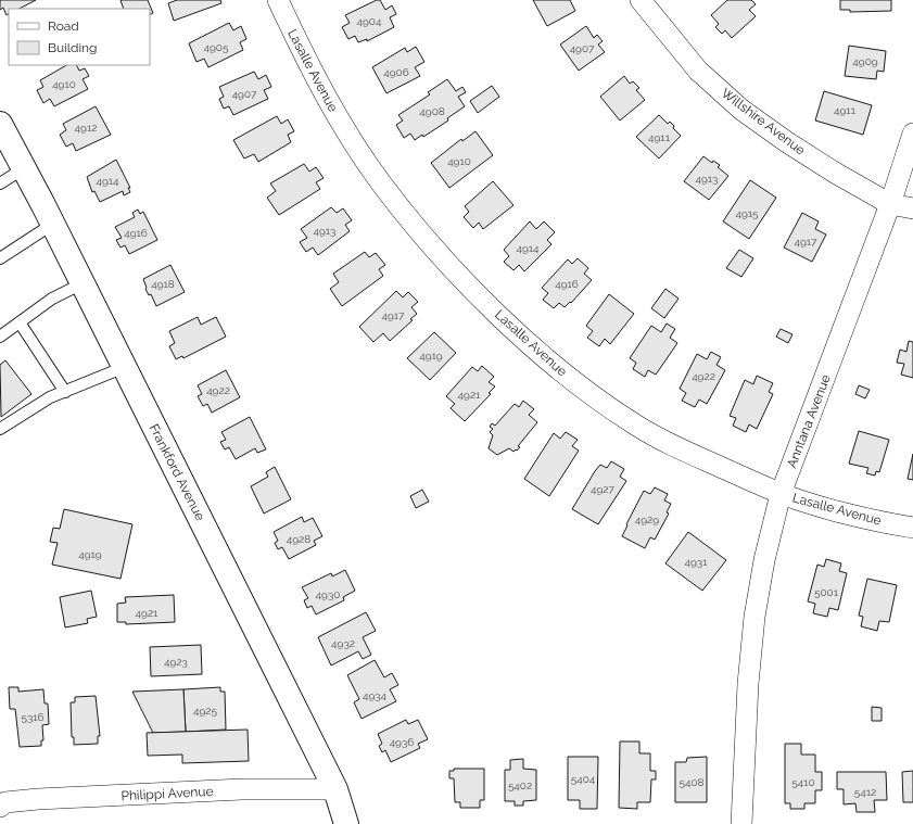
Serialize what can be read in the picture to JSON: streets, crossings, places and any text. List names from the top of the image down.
{
  "streets": {
    "street": [
      "Lasalle Avenue",
      "Willshire Avenue",
      "Anntana Avenue",
      "Frankford Avenue",
      "Philippi Avenue"
    ]
  },
  "crossings": [
    ["Lasalle Avenue", "Anntana Avenue"],
    ["Willshire Avenue", "Anntana Avenue"],
    ["Frankford Avenue", "Philippi Avenue"]
  ],
  "house_numbers": [
    "4904",
    "4905",
    "4907",
    "4909",
    "4906",
    "4910",
    "4907",
    "4911",
    "4908",
    "4912",
    "4911",
    "4910",
    "4913",
    "4914",
    "4915",
    "4913",
    "4916",
    "4917",
    "4914",
    "4918",
    "4916",
    "4917",
    "4919",
    "4922",
    "4922",
    "4921",
    "4927",
    "4929",
    "4928",
    "4919",
    "4931",
    "5001",
    "4930",
    "4921",
    "4932",
    "4923",
    "4934",
    "4925",
    "5316",
    "4936",
    "5404",
    "5408",
    "5410",
    "5402",
    "5412"
  ],
  "legend": ["Road", "Building"]
}
